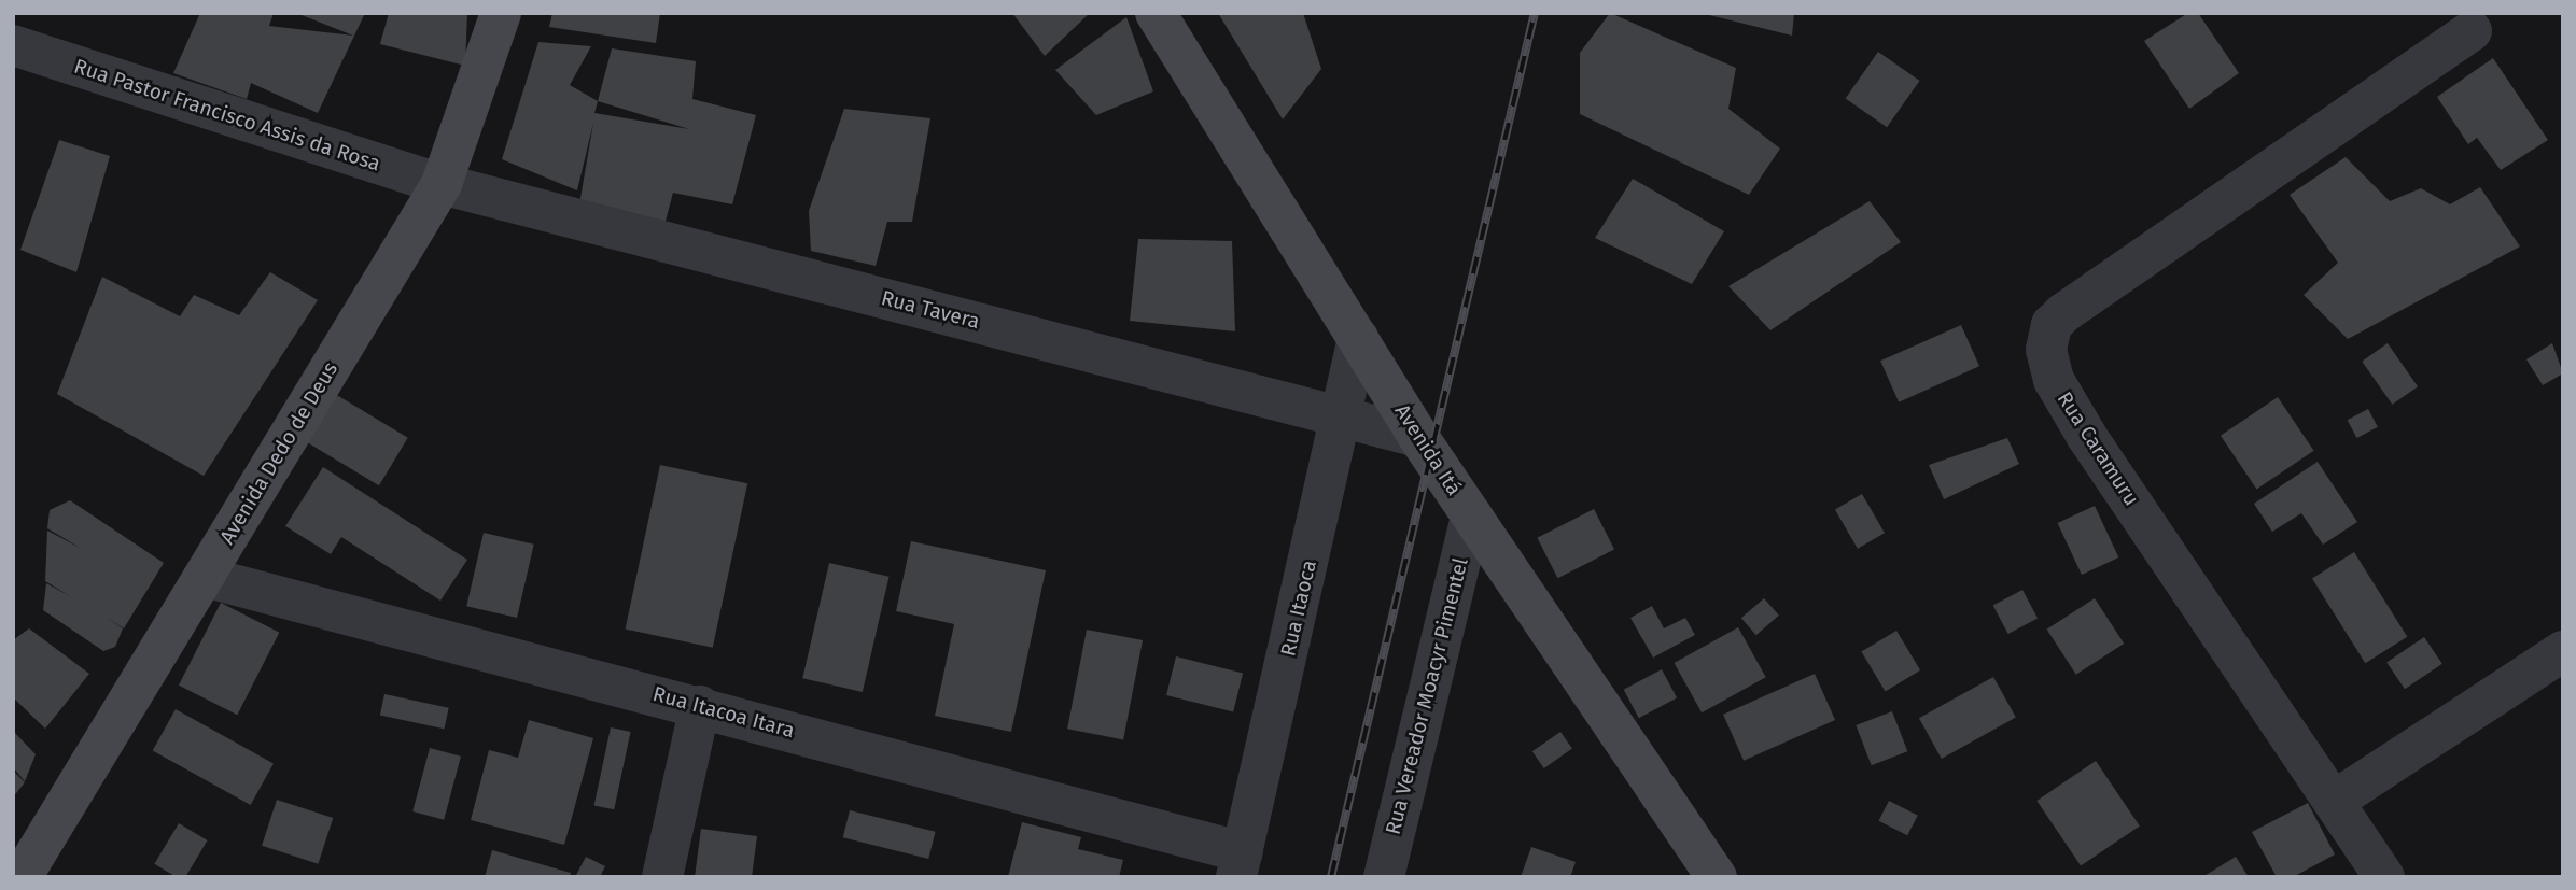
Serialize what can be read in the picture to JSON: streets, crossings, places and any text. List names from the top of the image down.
{
  "streets": {
    "main road": ["Avenida Itá", "Avenida Dedo de Deus"],
    "street": [
      "Rua Pastor Francisco Assis da Rosa",
      "Rua Tavera",
      "Rua Caramuru",
      "Rua Itaoca",
      "Rua Vereador Moacyr Pimentel",
      "Rua Itacoa Itara"
    ]
  },
  "crossings": [
    ["Rua Pastor Francisco Assis da Rosa", "Rua Tavera"],
    ["Rua Pastor Francisco Assis da Rosa", "Avenida Dedo de Deus"],
    ["Rua Tavera", "Avenida Itá"],
    ["Rua Tavera", "Avenida Dedo de Deus"],
    ["Rua Tavera", "Rua Itaoca"],
    ["Avenida Itá", "Rua Itaoca"],
    ["Avenida Itá", "Rua Vereador Moacyr Pimentel"],
    ["Avenida Dedo de Deus", "Rua Itacoa Itara"],
    ["Rua Itaoca", "Rua Itacoa Itara"]
  ]
}
